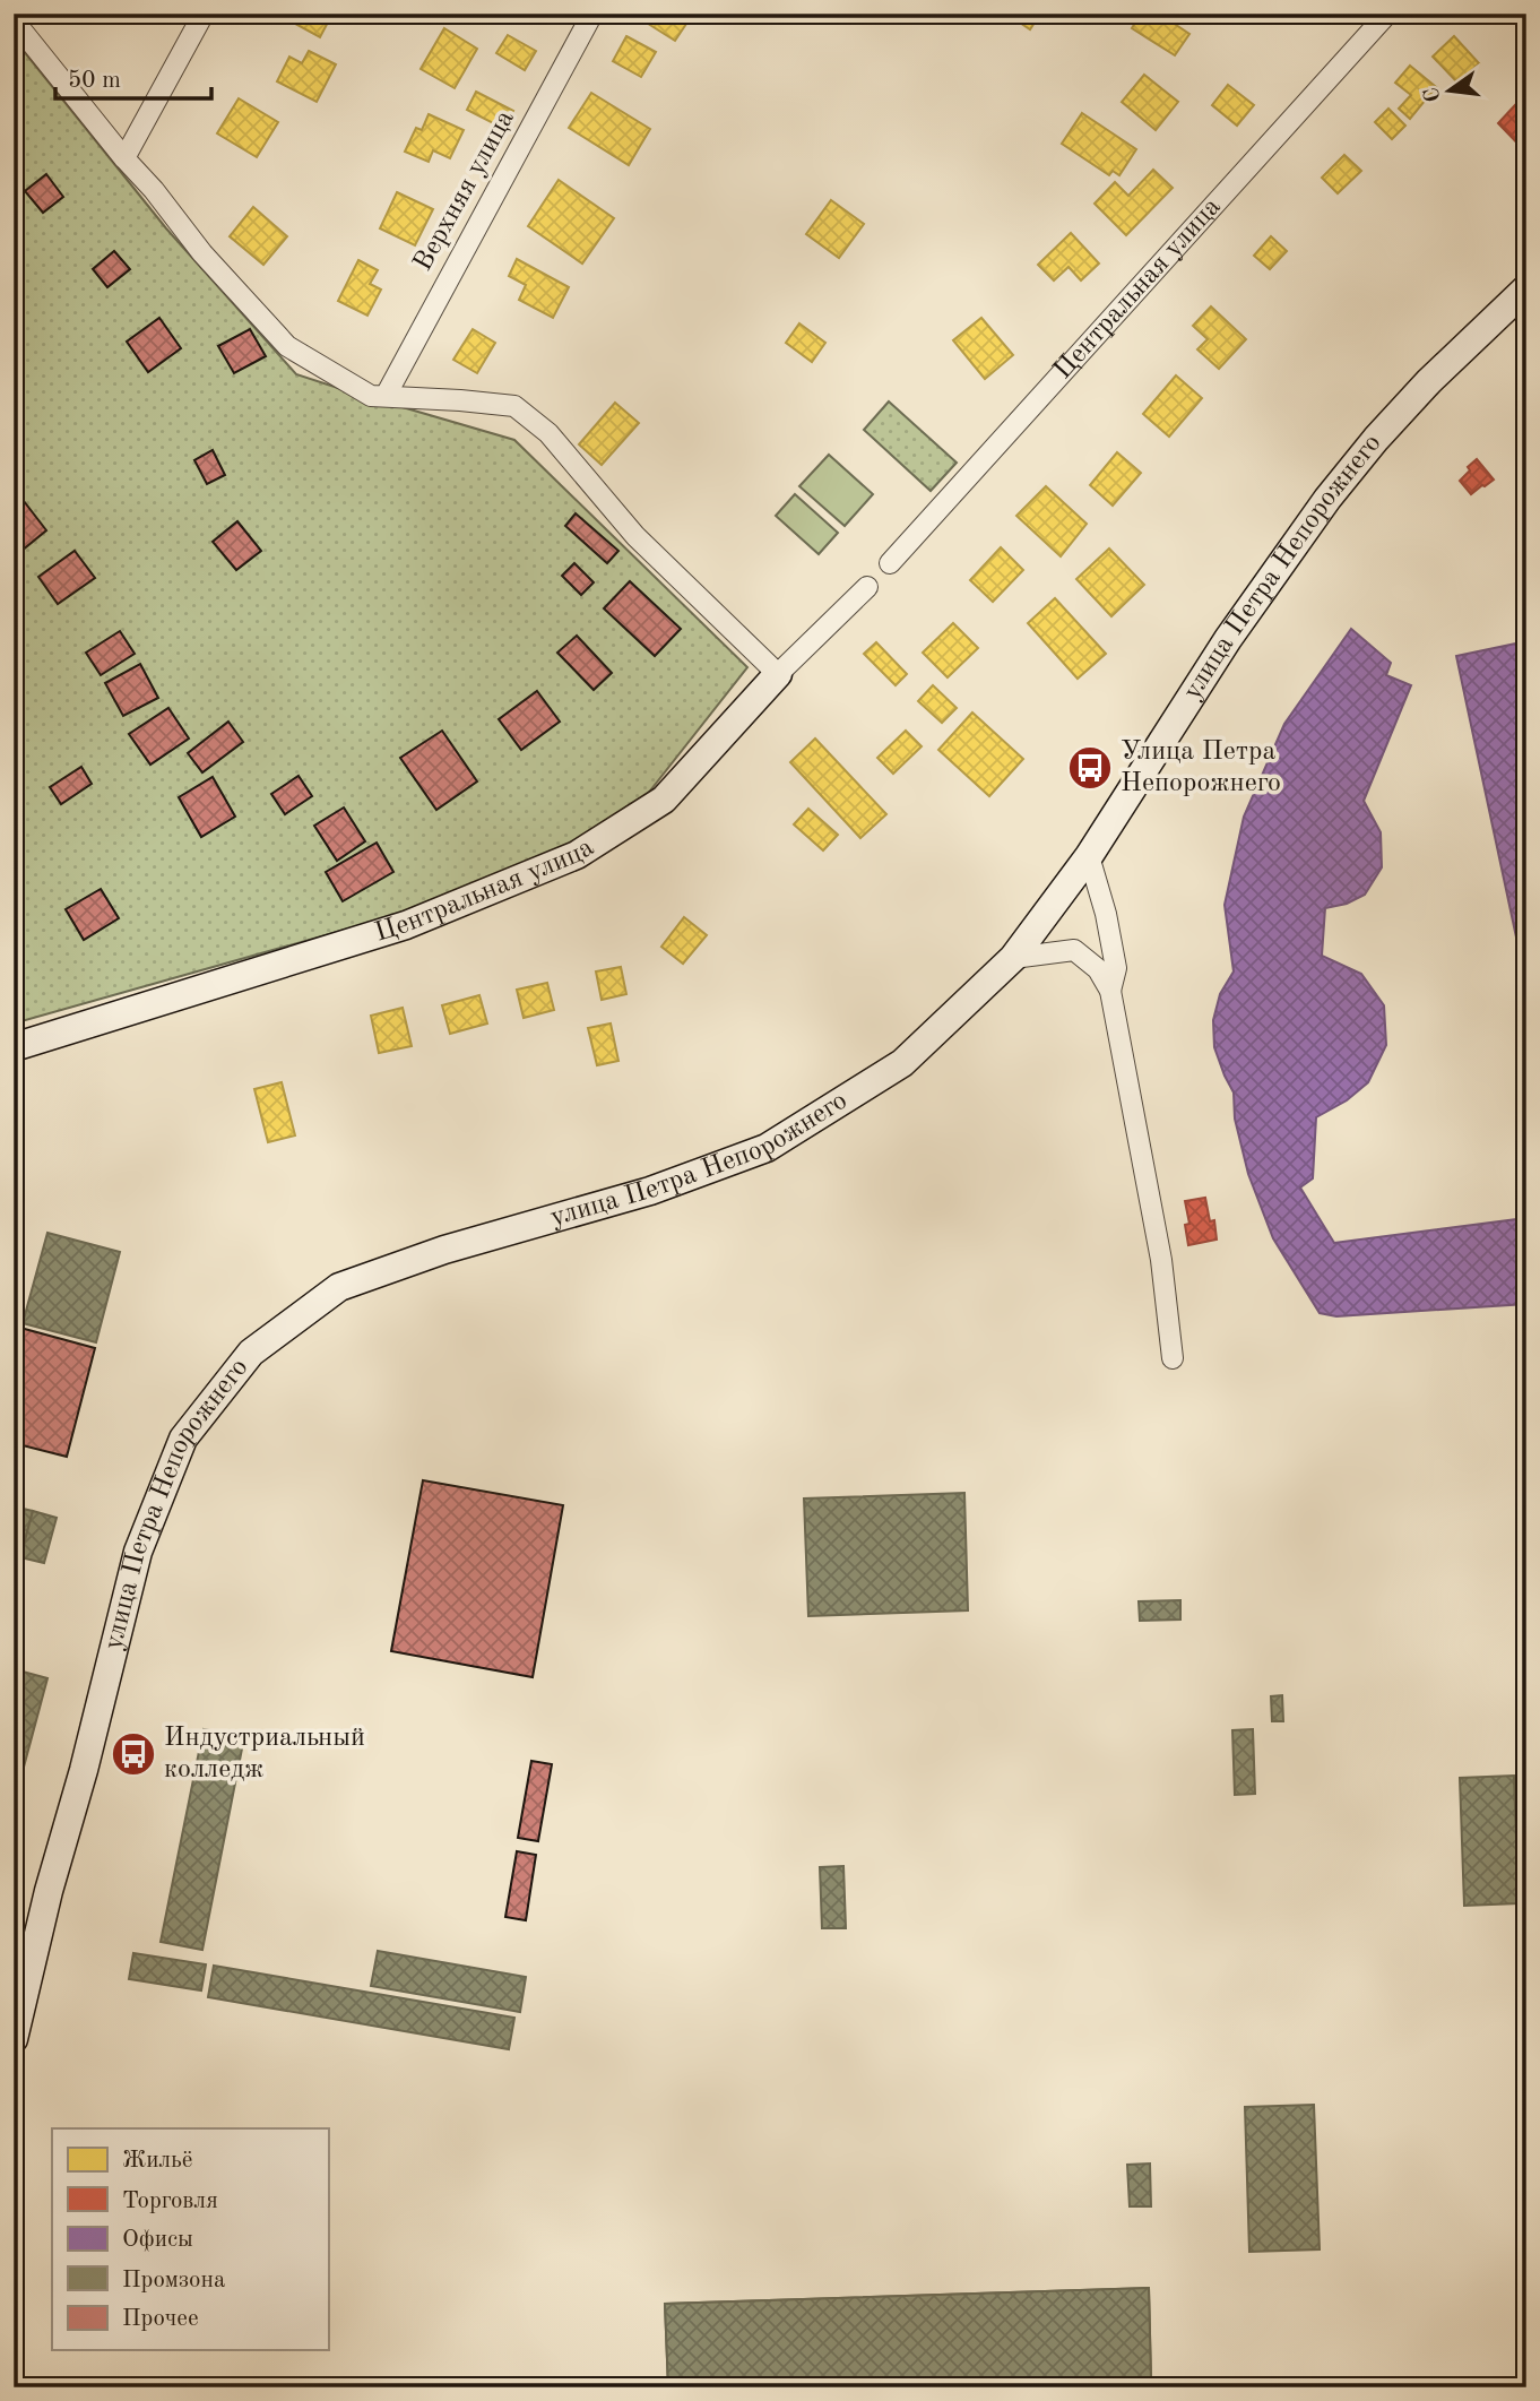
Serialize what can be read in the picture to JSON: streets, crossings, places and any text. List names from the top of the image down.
{
  "streets": {
    "street": ["Верхняя улица", "Центральная улица", "улица Петра Непорожнего"]
  },
  "places": {
    "bus stop": ["Улица Петра Непорожнего", "Индустриальный колледж"]
  },
  "legend": [
    "Жильё",
    "Торговля",
    "Офисы",
    "Промзона",
    "Прочее"
  ],
  "scale_bar": "50 m",
  "north": "left"
}
